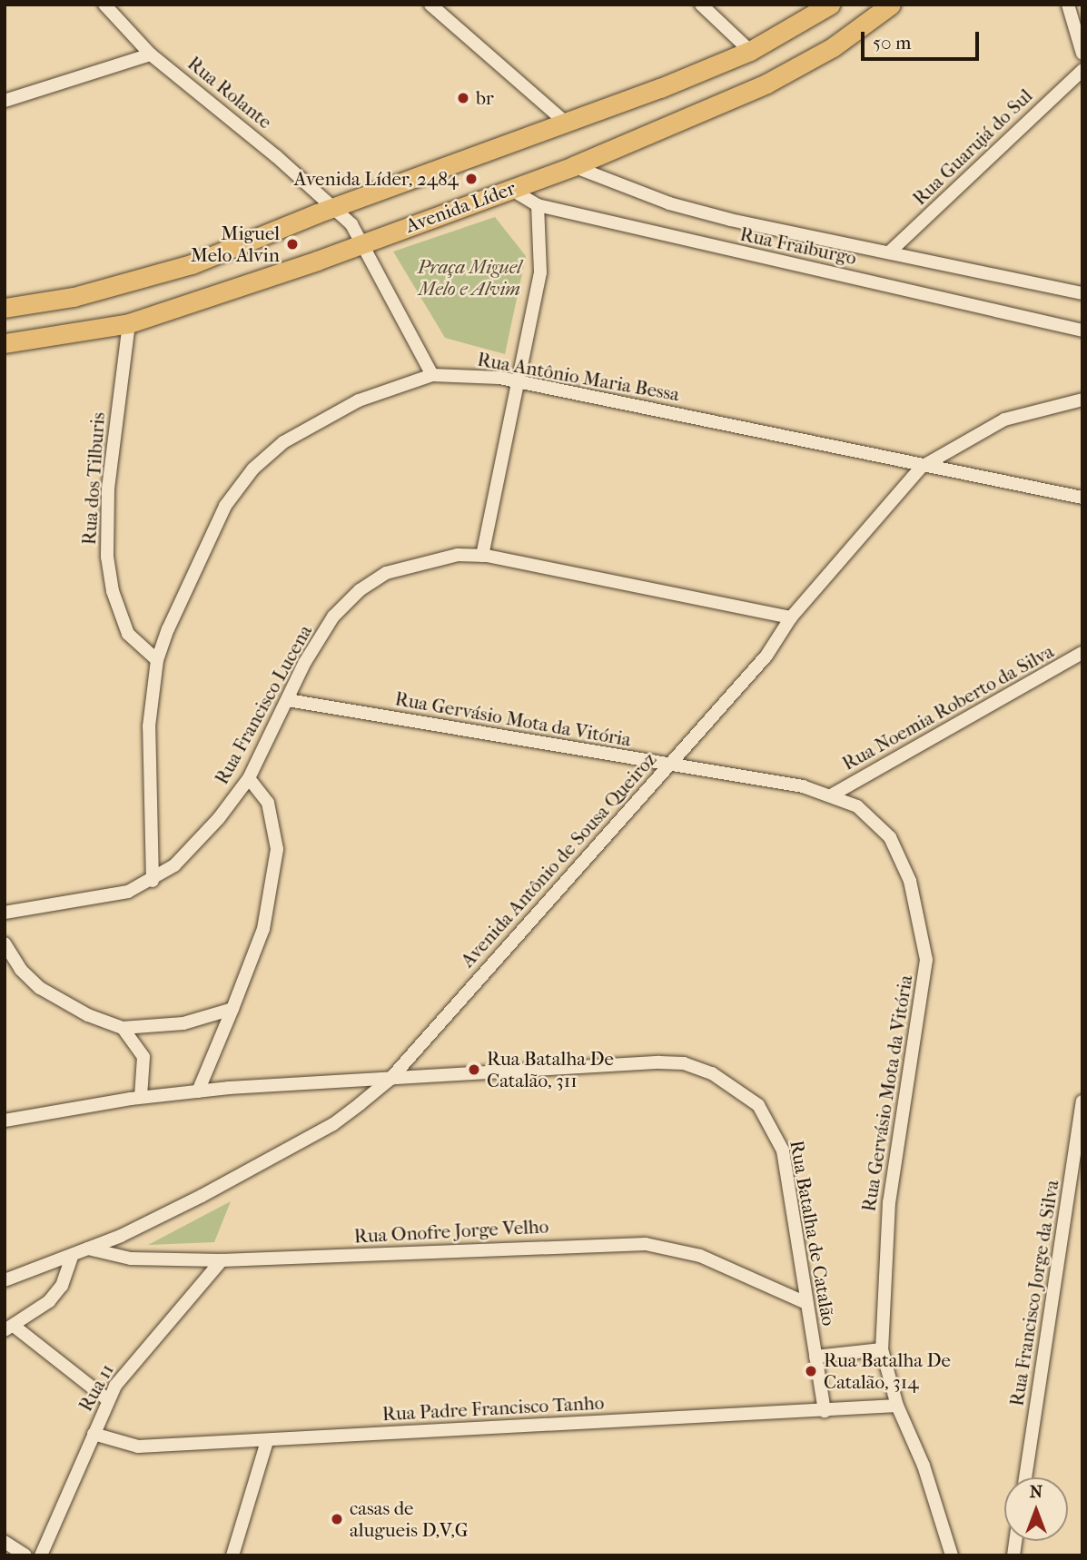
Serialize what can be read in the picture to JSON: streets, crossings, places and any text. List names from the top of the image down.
{
  "streets": {
    "main road": ["Avenida Líder"],
    "street": [
      "Rua Rolante",
      "Rua Guarujá do Sul",
      "Rua Fraiburgo",
      "Rua Antônio Maria Bessa",
      "Rua dos Tilburis",
      "Rua Francisco Lucena",
      "Rua Noemia Roberto da Silva",
      "Rua Gervásio Mota da Vitória",
      "Avenida Antônio de Sousa Queiroz",
      "Rua Onofre Jorge Velho",
      "Rua Batalha de Catalão",
      "Rua Francisco Jorge da Silva",
      "Rua 11",
      "Rua Padre Francisco Tanho"
    ]
  },
  "crossings": [
    ["Rua Rolante", "Avenida Líder"],
    ["Rua Rolante", "Rua Antônio Maria Bessa"],
    ["Rua Guarujá do Sul", "Rua Fraiburgo"],
    ["Avenida Líder", "Rua Fraiburgo"],
    ["Avenida Líder", "Rua dos Tilburis"],
    ["Rua Antônio Maria Bessa", "Rua dos Tilburis"],
    ["Rua Antônio Maria Bessa", "Rua Francisco Lucena"],
    ["Rua Antônio Maria Bessa", "Avenida Antônio de Sousa Queiroz"],
    ["Rua Francisco Lucena", "Rua Gervásio Mota da Vitória"],
    ["Rua Francisco Lucena", "Avenida Antônio de Sousa Queiroz"],
    ["Rua Noemia Roberto da Silva", "Rua Gervásio Mota da Vitória"],
    ["Rua Gervásio Mota da Vitória", "Avenida Antônio de Sousa Queiroz"],
    ["Rua Gervásio Mota da Vitória", "Rua Padre Francisco Tanho"],
    ["Avenida Antônio de Sousa Queiroz", "Rua Onofre Jorge Velho"],
    ["Avenida Antônio de Sousa Queiroz", "Rua Batalha de Catalão"],
    ["Rua Onofre Jorge Velho", "Rua Batalha de Catalão"],
    ["Rua Onofre Jorge Velho", "Rua 11"],
    ["Rua Batalha de Catalão", "Rua Padre Francisco Tanho"],
    ["Rua 11", "Rua Padre Francisco Tanho"]
  ],
  "parks": ["Praça Miguel Melo e Alvim"],
  "places": [
    "br",
    "Avenida Líder, 2484",
    "Miguel Melo Alvin",
    "Rua Batalha De Catalão, 311",
    "Rua Batalha De Catalão, 314",
    "casas de alugueis D,V,G"
  ],
  "scale_bar": "50 m",
  "north": "top"
}
